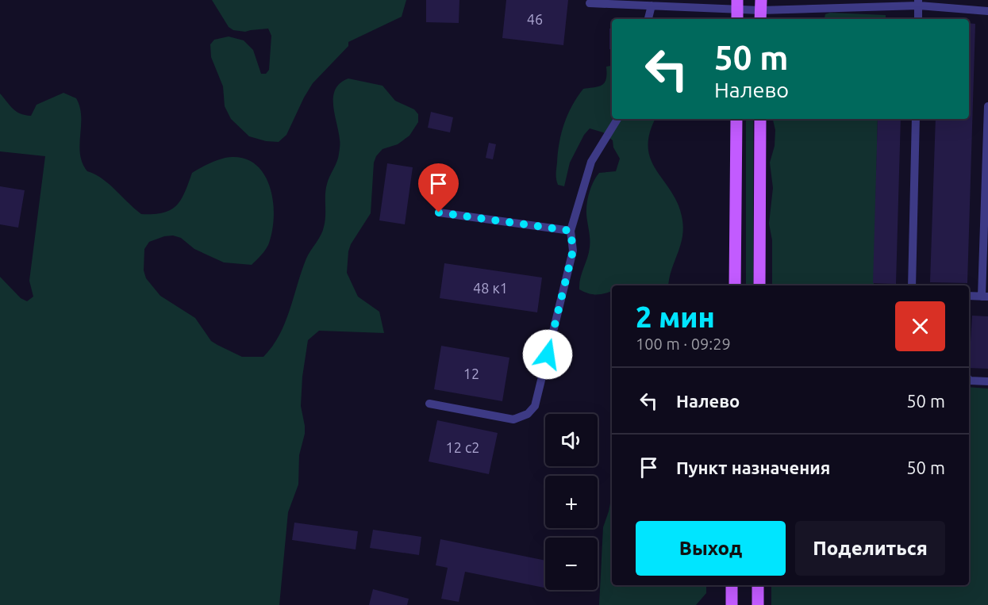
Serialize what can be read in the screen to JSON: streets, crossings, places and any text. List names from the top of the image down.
{
  "house_numbers": [
    "46",
    "48 к1",
    "12",
    "12 с2"
  ],
  "page": {
    "turn": ["50 m", "Налево"],
    "heading": ["2 мин", "100 m · 09:29"],
    "list": [
      {
        "name": "Налево",
        "value": "50 m"
      },
      {
        "name": "Пункт назначения",
        "value": "50 m"
      }
    ],
    "map_buttons": ["+", "−"],
    "buttons": ["Выход", "Поделиться"]
  }
}
